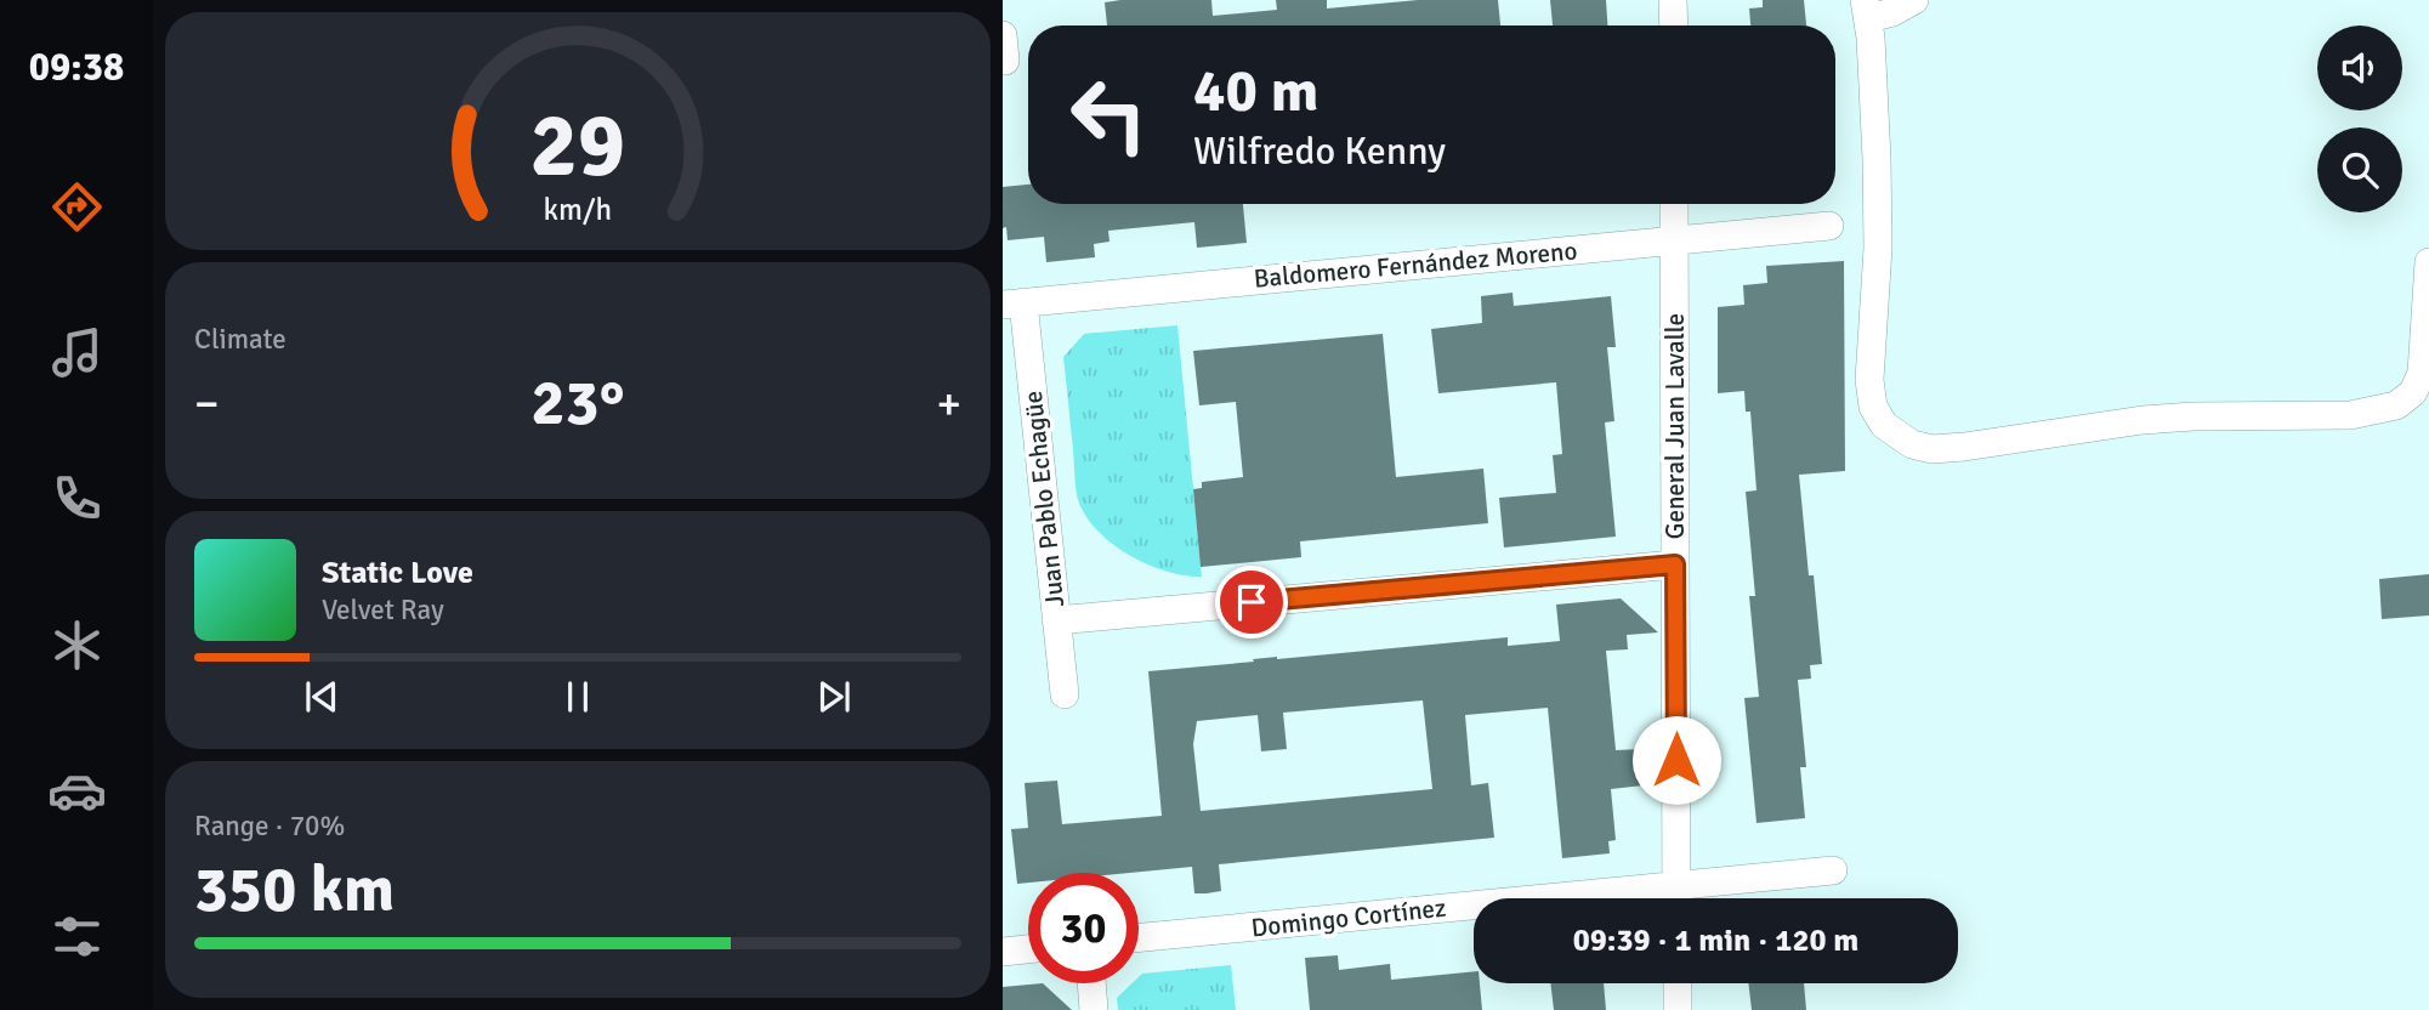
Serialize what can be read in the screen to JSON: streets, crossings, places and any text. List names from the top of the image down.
{
  "streets": {
    "street": [
      "Baldomero Fernández Moreno",
      "General Juan Lavalle",
      "Juan Pablo Echagüe",
      "Domingo Cortínez"
    ]
  },
  "crossings": [
    ["Baldomero Fernández Moreno", "General Juan Lavalle"],
    ["Baldomero Fernández Moreno", "Juan Pablo Echagüe"],
    ["General Juan Lavalle", "Domingo Cortínez"]
  ],
  "page": {
    "tabs": "09:38",
    "turn": ["40 m", "Wilfredo Kenny"],
    "tile": [
      "Climate",
      ["Range · 70%", "350 km"]
    ],
    "heat": ["−", "23°", "+"],
    "song": ["Static Love", "Velvet Ray"],
    "limit": "30",
    "trip": "09:39 · 1 min · 120 m",
    "gauge": ["29", "km/h"]
  }
}
